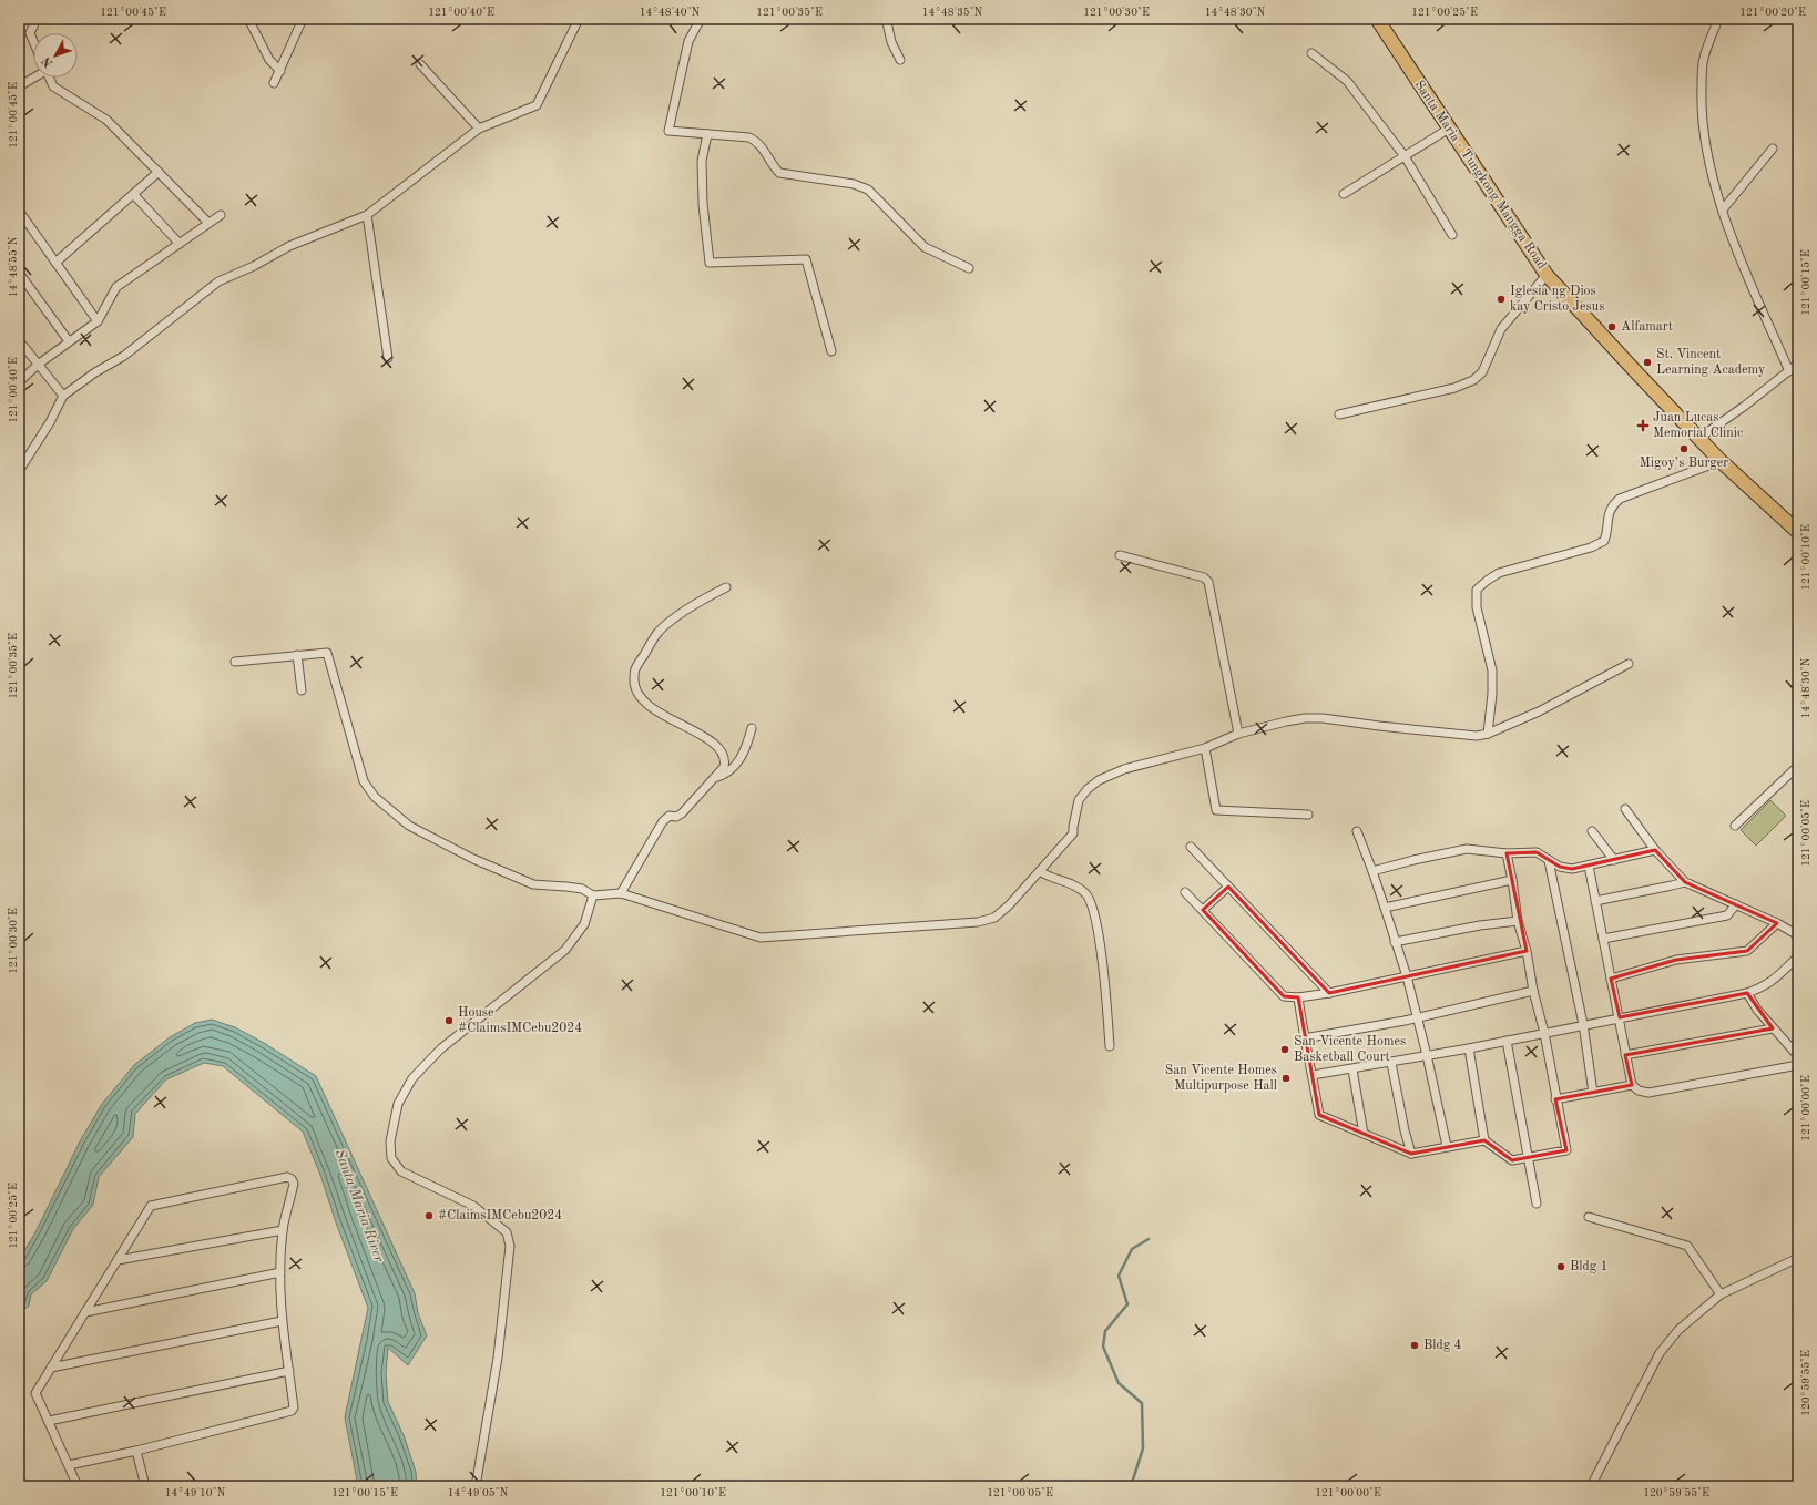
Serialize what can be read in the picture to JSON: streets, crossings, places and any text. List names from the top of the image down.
{
  "streets": {
    "main road": ["Santa Maria - Tungkong Mangga Road"]
  },
  "water": ["Santa Maria River"],
  "places": {
    "other": [
      "Iglesia ng Dios kay Cristo Jesus",
      "Alfamart",
      "St. Vincent Learning Academy",
      "Migoy’s Burger",
      "House #ClaimsIMCebu2024",
      "San Vicente Homes Basketball Court",
      "San Vicente Homes Multipurpose Hall",
      "#ClaimsIMCebu2024",
      "Bldg 1",
      "Bldg 4"
    ],
    "health": ["Juan Lucas Memorial Clinic"]
  },
  "north": "bottom left",
  "coordinates": [
    "121°00'45\"E",
    "121°00'40\"E",
    "14°48'40\"N",
    "121°00'35\"E",
    "14°48'35\"N",
    "121°00'30\"E",
    "14°48'30\"N",
    "121°00'25\"E",
    "121°00'20\"E",
    "14°48'55\"N",
    "121°00'15\"E",
    "121°00'10\"E",
    "121°00'05\"E",
    "121°00'00\"E",
    "120°59'55\"E",
    "14°49'10\"N",
    "14°49'05\"N"
  ]
}
